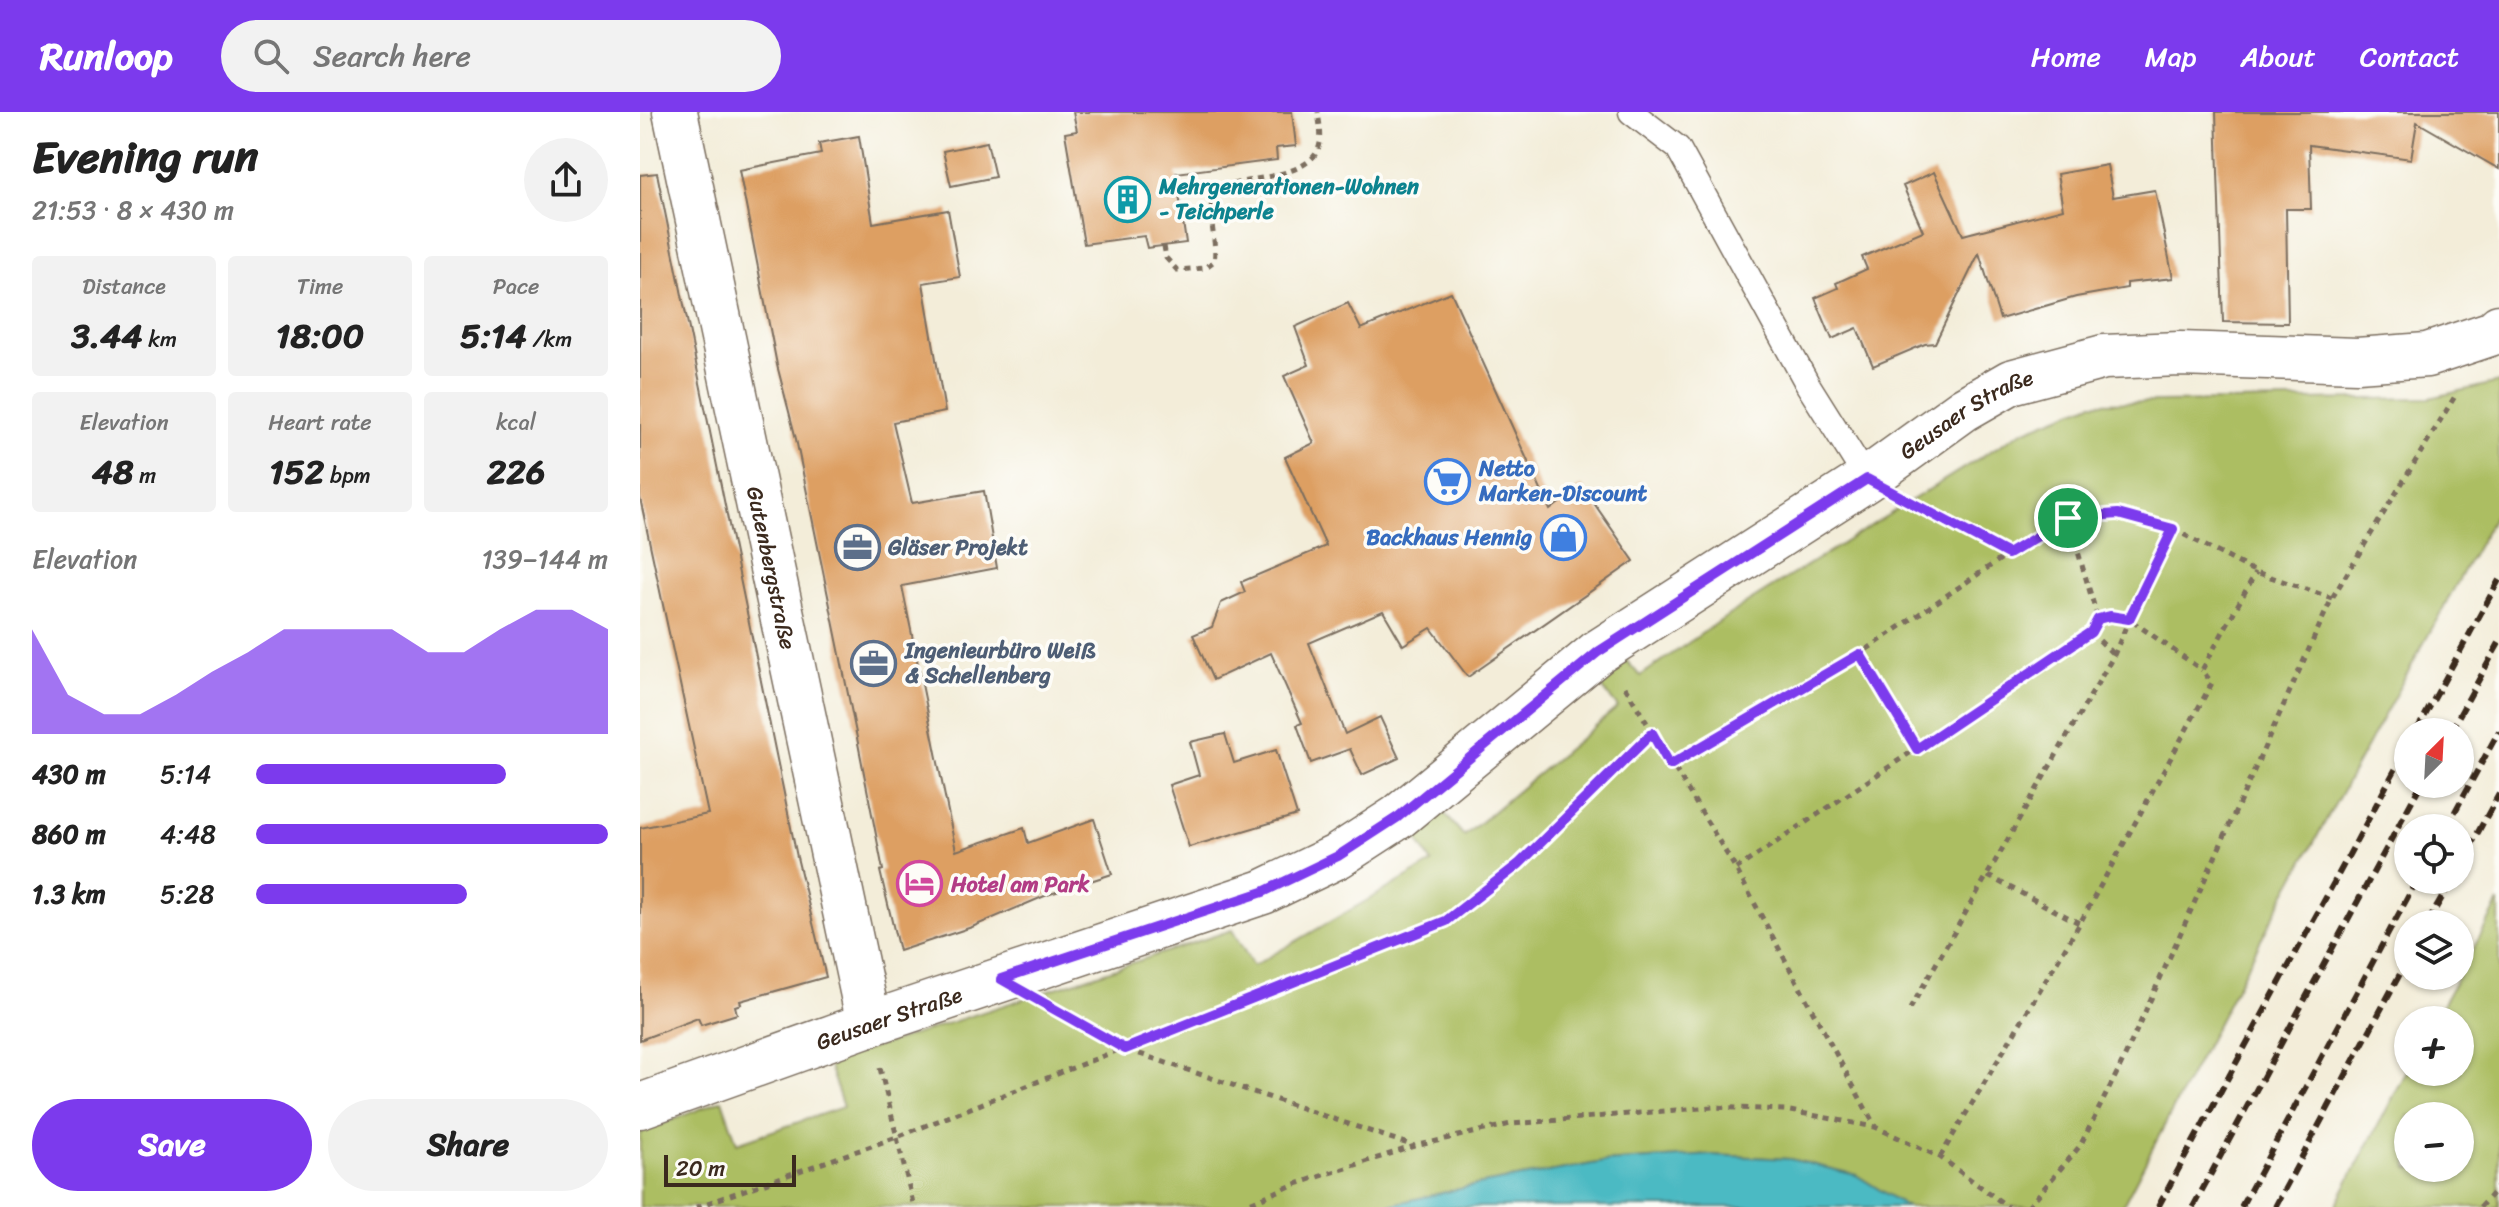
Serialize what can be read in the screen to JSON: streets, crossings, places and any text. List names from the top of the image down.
{
  "streets": {
    "street": ["Geusaer Straße", "Gutenbergstraße"]
  },
  "crossings": [
    ["Geusaer Straße", "Gutenbergstraße"]
  ],
  "places": {
    "building": ["Mehrgenerationen-Wohnen - Teichperle"],
    "supermarket": ["Netto Marken-Discount"],
    "shop": ["Backhaus Hennig"],
    "office": ["Gläser Projekt", "Ingenieurbüro Weiß & Schellenberg"],
    "hotel": ["Hotel am Park"]
  },
  "scale_bar": "20 m",
  "north": "top right",
  "page": {
    "header": "Runloop",
    "search": "Search here",
    "nav": [
      "Home",
      "Map",
      "About",
      "Contact"
    ],
    "heading": ["Evening run", "21:53 · 8 × 430 m"],
    "stats": [
      ["Distance", "3.44 km"],
      ["Time", "18:00"],
      ["Pace", "5:14 /km"],
      ["Elevation", "48 m"],
      ["Heart rate", "152 bpm"],
      ["kcal", "226"]
    ],
    "chart": ["Elevation", "139–144 m"],
    "map_buttons": ["+", "−"],
    "list": [
      {
        "name": "430 m",
        "note": "5:14"
      },
      {
        "name": "860 m",
        "note": "4:48"
      },
      {
        "name": "1.3 km",
        "note": "5:28"
      }
    ],
    "buttons": ["Save", "Share"],
    "scale": "20 m"
  }
}
